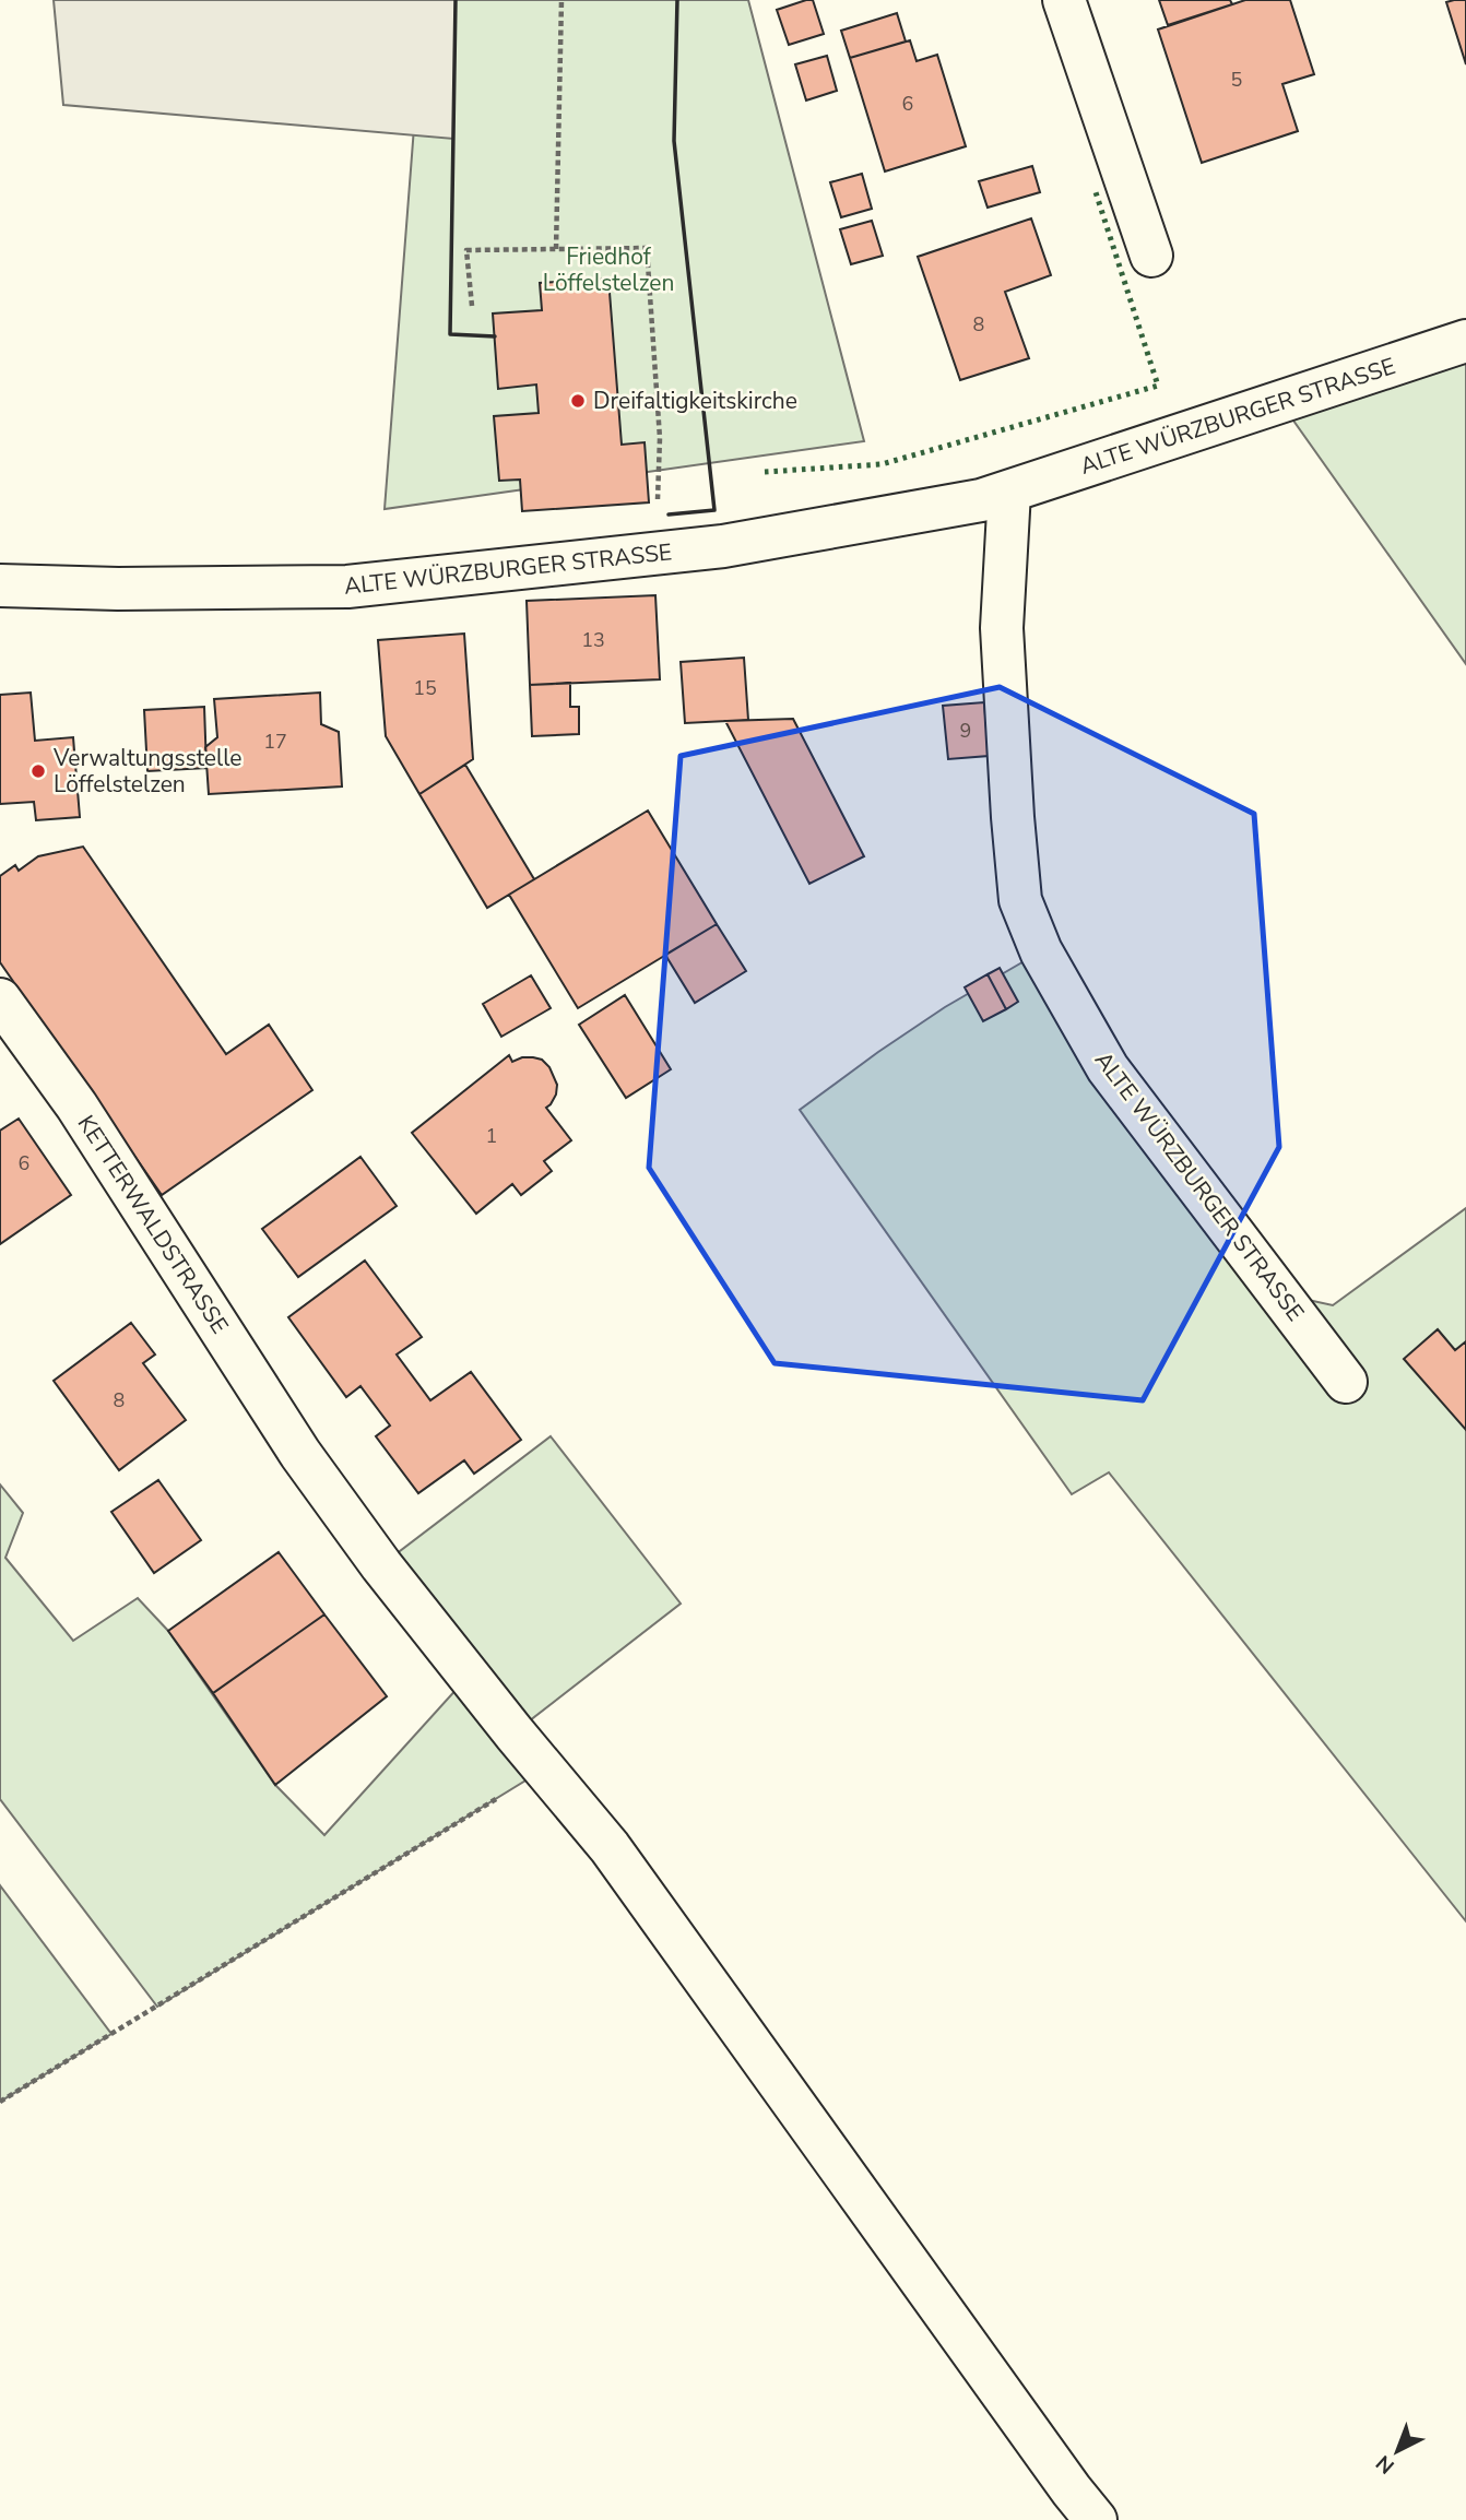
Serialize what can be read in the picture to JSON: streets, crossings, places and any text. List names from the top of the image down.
{
  "streets": {
    "street": ["ALTE WÜRZBURGER STRASSE", "KETTERWALDSTRASSE"]
  },
  "parks": ["Friedhof Löffelstelzen"],
  "places": ["Dreifaltigkeitskirche", "Verwaltungsstelle Löffelstelzen"],
  "house_numbers": [
    "5",
    "6",
    "8",
    "13",
    "15",
    "9",
    "17",
    "1",
    "6",
    "8"
  ],
  "north": "bottom left"
}
